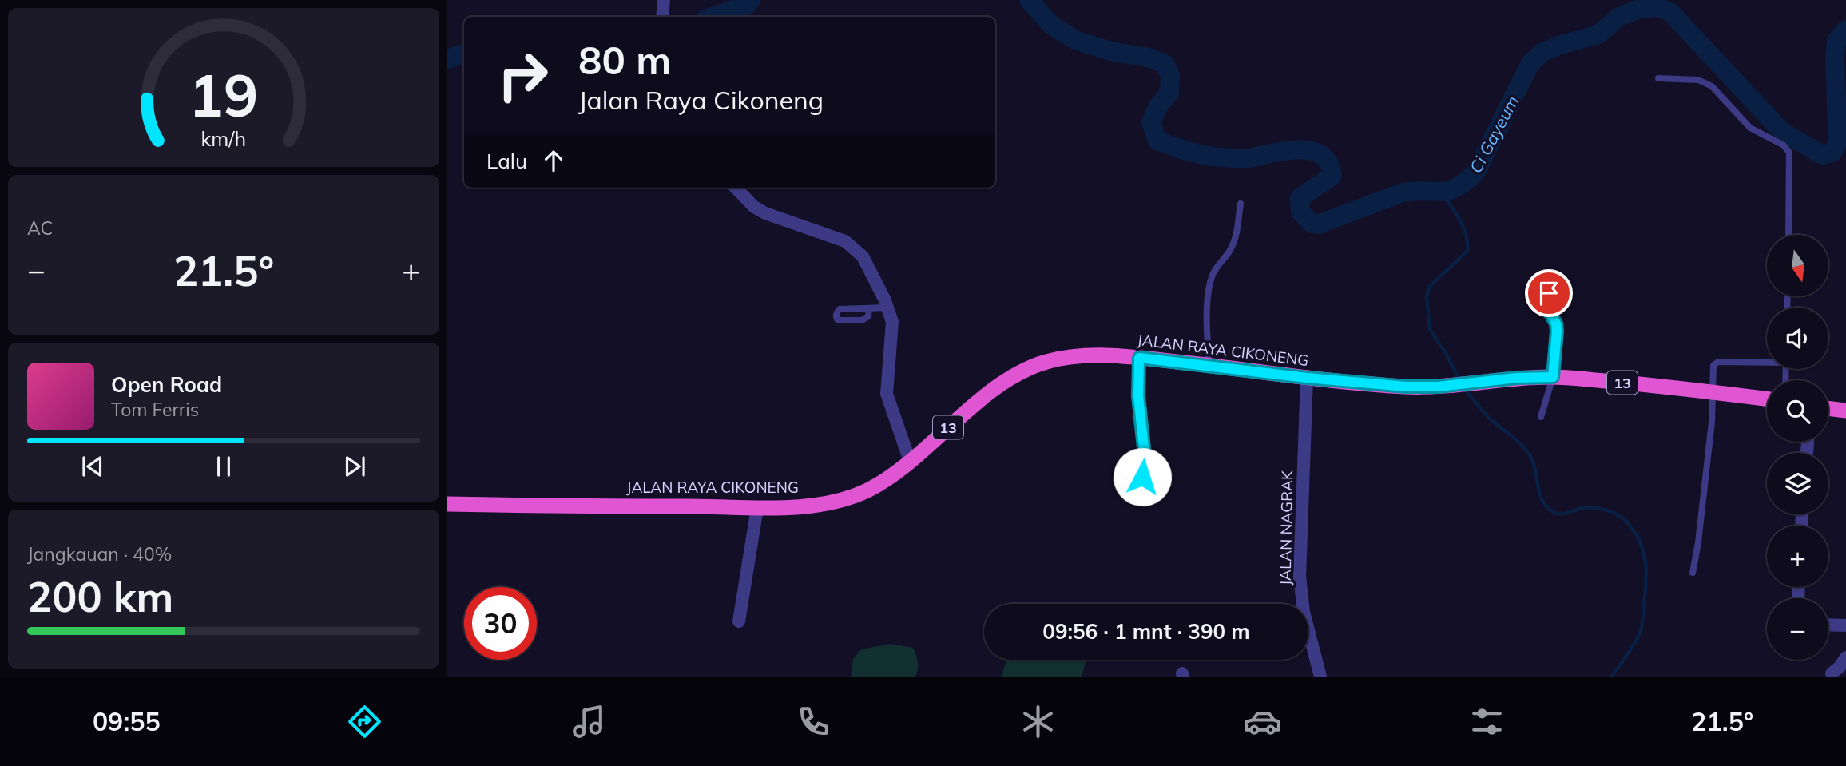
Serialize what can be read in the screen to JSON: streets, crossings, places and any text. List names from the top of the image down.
{
  "streets": {
    "highway": ["JALAN RAYA CIKONENG", "13"],
    "street": ["JALAN NAGRAK"]
  },
  "crossings": [
    ["JALAN RAYA CIKONENG", "13"],
    ["JALAN RAYA CIKONENG", "JALAN NAGRAK"]
  ],
  "water": ["Ci Gayeum"],
  "north": "bottom",
  "page": {
    "turn": ["80 m", "Jalan Raya Cikoneng"],
    "then": "Lalu",
    "tile": [
      "AC",
      ["Jangkauan · 40%", "200 km"]
    ],
    "map_buttons": ["+", "−"],
    "heat": ["−", "21.5°", "+"],
    "song": ["Open Road", "Tom Ferris"],
    "limit": "30",
    "trip": "09:56 · 1 mnt · 390 m",
    "tabs": ["09:55", "21.5°"],
    "gauge": ["19", "km/h"]
  }
}
